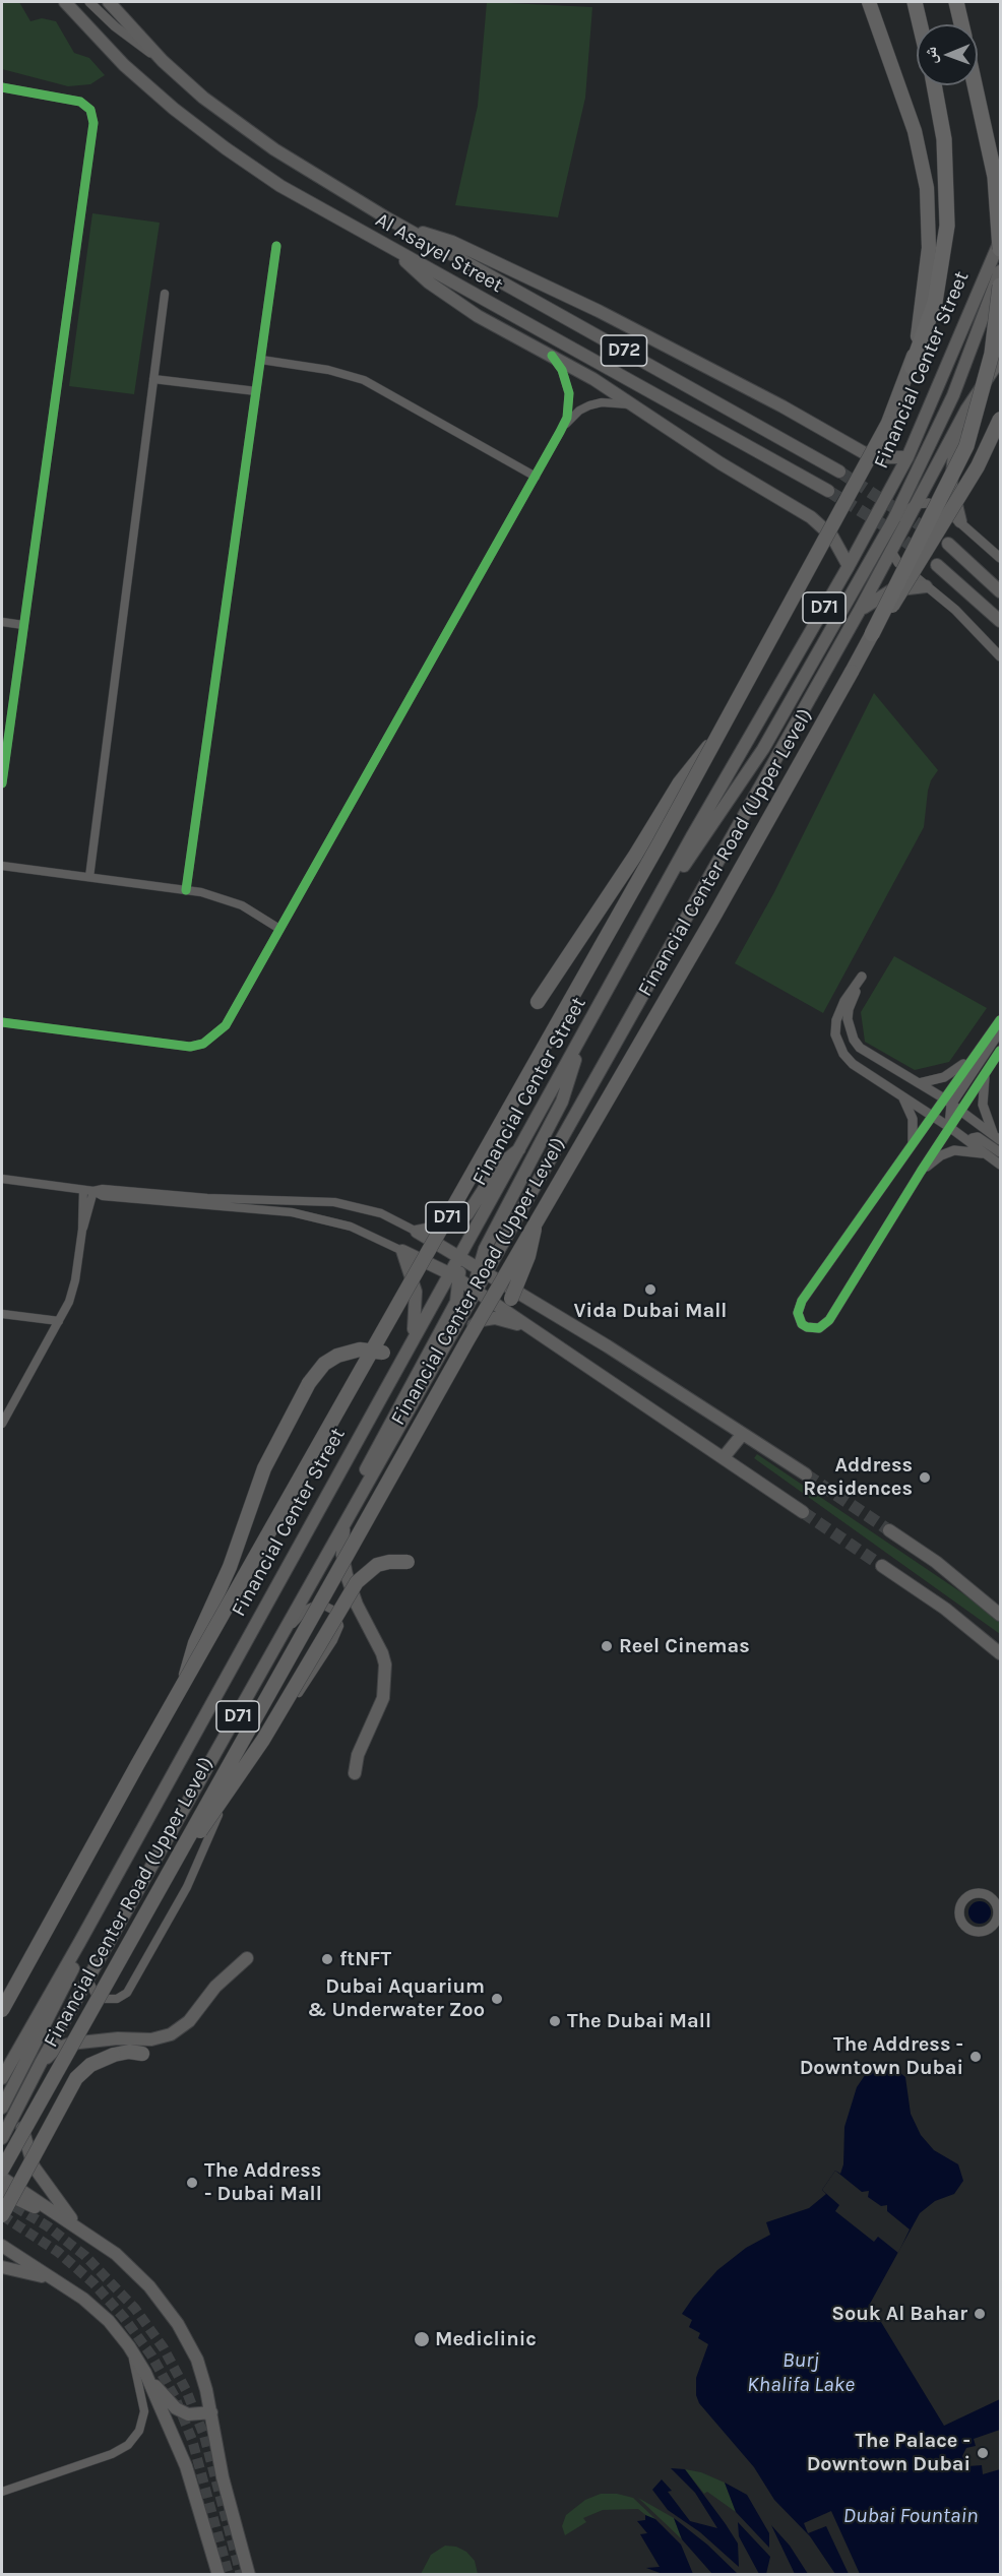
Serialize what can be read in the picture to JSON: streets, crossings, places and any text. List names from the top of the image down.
{
  "streets": {
    "highway": ["D71", "Financial Center Road (Upper Level)"],
    "main road": ["Al Asayel Street", "D72", "Financial Center Street"]
  },
  "crossings": [
    ["Al Asayel Street", "D72"]
  ],
  "water": ["Burj Khalifa Lake", "Dubai Fountain"],
  "places": [
    "Vida Dubai Mall",
    "Address Residences",
    "Reel Cinemas",
    "ftNFT",
    "Dubai Aquarium & Underwater Zoo",
    "The Dubai Mall",
    "The Address - Downtown Dubai",
    "The Address - Dubai Mall",
    "Souk Al Bahar",
    "Mediclinic",
    "The Palace - Downtown Dubai"
  ],
  "north": "left"
}
